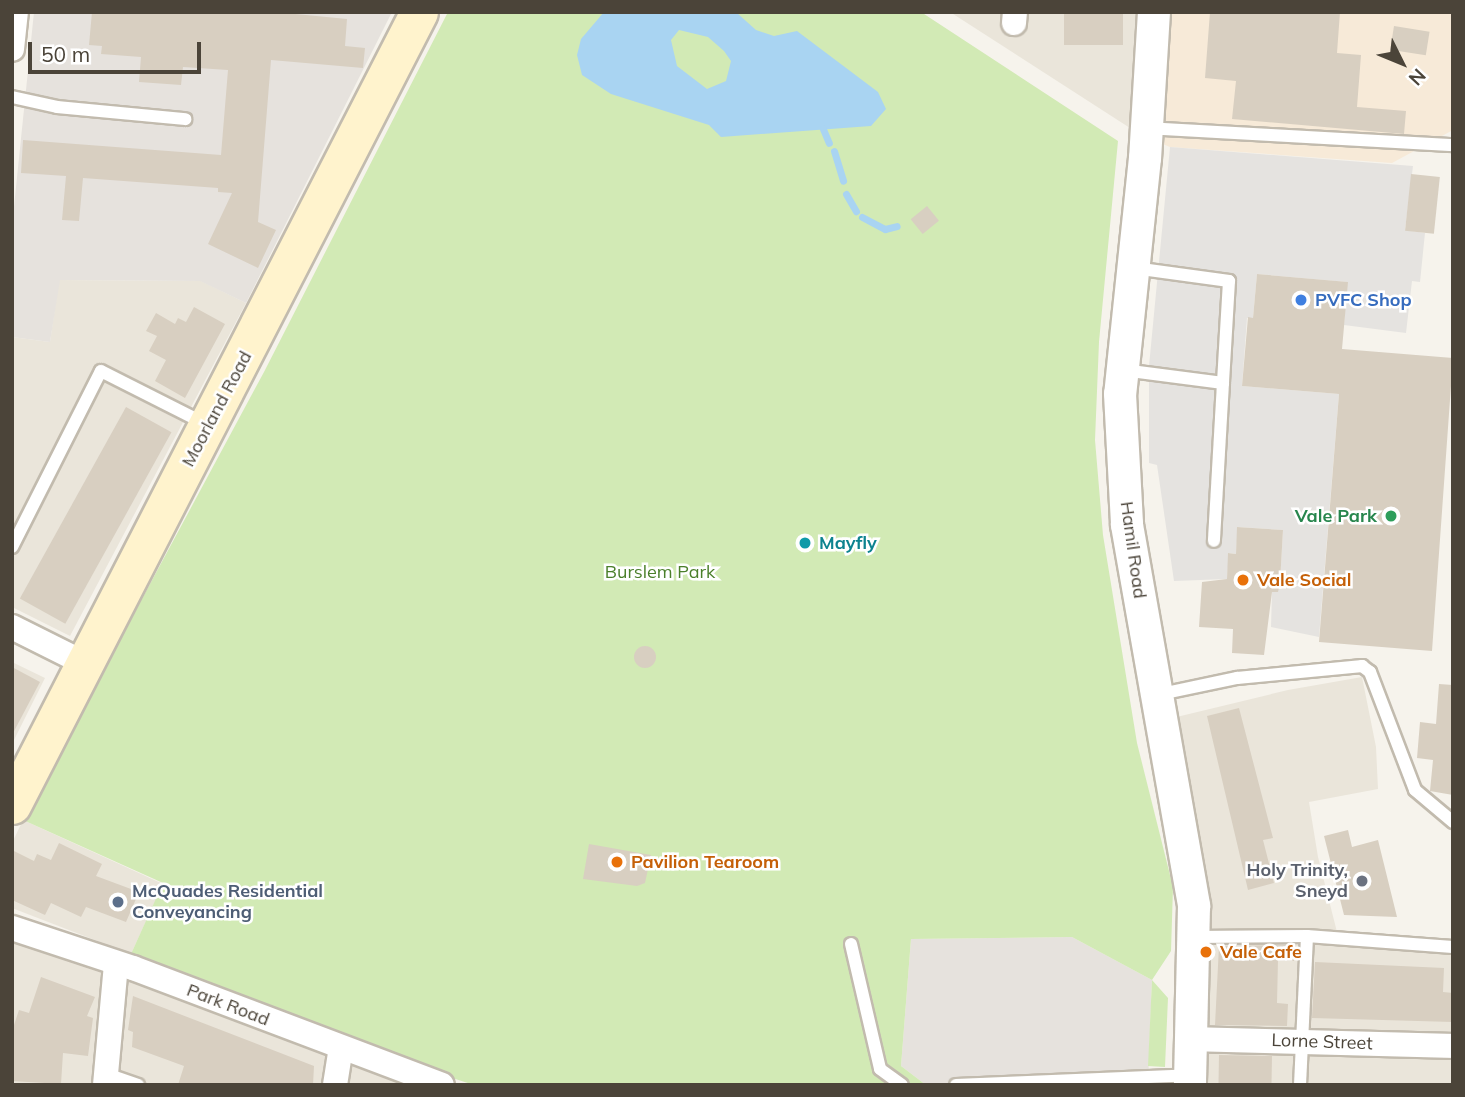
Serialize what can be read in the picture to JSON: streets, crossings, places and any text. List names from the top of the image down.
{
  "streets": {
    "main road": ["Moorland Road"],
    "street": ["Hamil Road", "Park Road", "Lorne Street"]
  },
  "crossings": [
    ["Hamil Road", "Lorne Street"]
  ],
  "parks": ["Burslem Park"],
  "places": [
    "PVFC Shop",
    "Vale Park",
    "Mayfly",
    "Vale Social",
    "Pavilion Tearoom",
    "Holy Trinity, Sneyd",
    "McQuades Residential Conveyancing",
    "Vale Cafe"
  ],
  "scale_bar": "50 m",
  "north": "bottom right"
}
